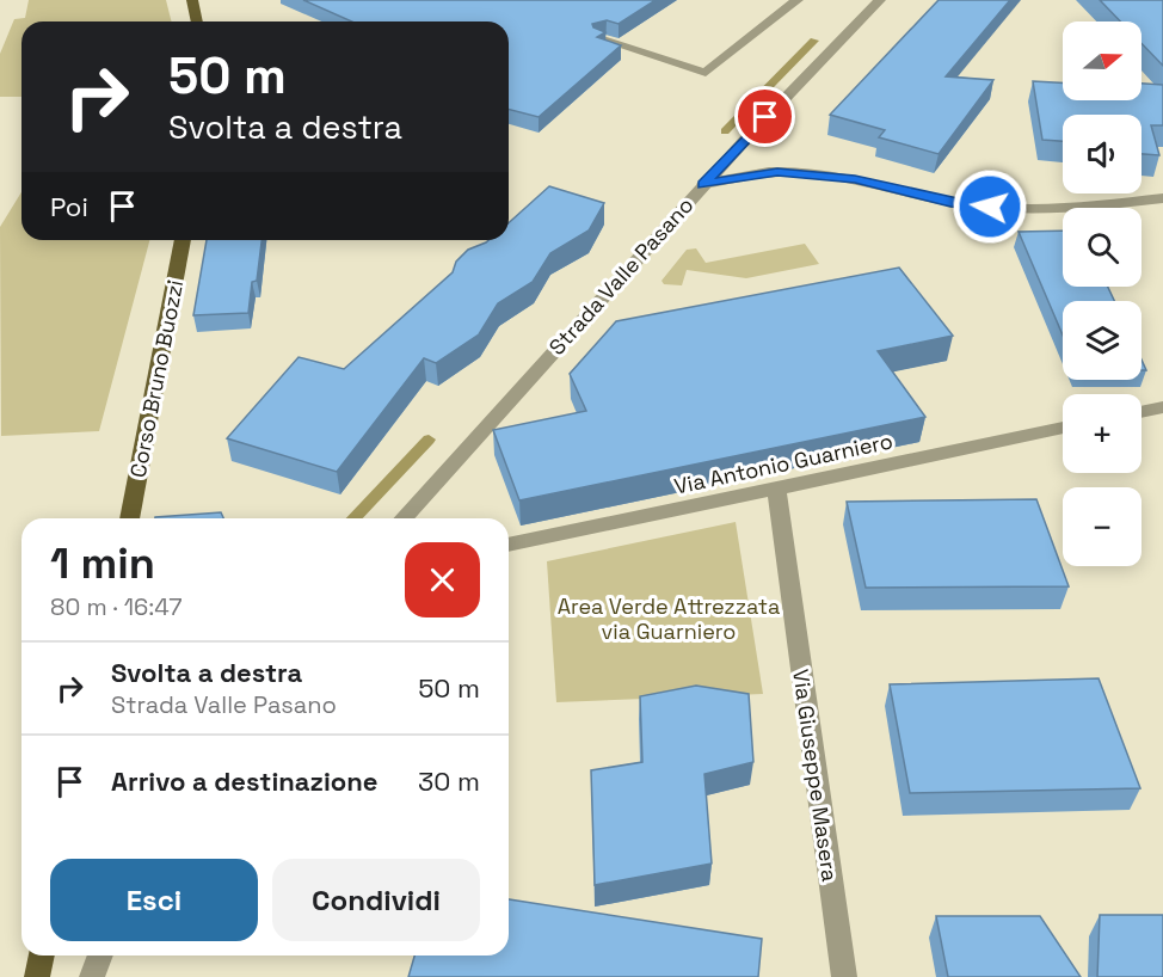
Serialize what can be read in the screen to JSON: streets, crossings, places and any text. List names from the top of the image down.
{
  "streets": {
    "main road": ["Corso Bruno Buozzi"],
    "street": ["Strada Valle Pasano", "Via Antonio Guarniero", "Via Giuseppe Masera"]
  },
  "crossings": [
    ["Via Antonio Guarniero", "Via Giuseppe Masera"]
  ],
  "parks": ["Area Verde Attrezzata via Guarniero"],
  "north": "right",
  "page": {
    "map_buttons": ["+", "−"],
    "turn": ["50 m", "Svolta a destra"],
    "then": "Poi",
    "heading": ["1 min", "80 m · 16:47"],
    "list": [
      {
        "name": "Svolta a destra",
        "note": "Strada Valle Pasano",
        "value": "50 m"
      },
      {
        "name": "Arrivo a destinazione",
        "value": "30 m"
      }
    ],
    "buttons": ["Esci", "Condividi"]
  }
}
